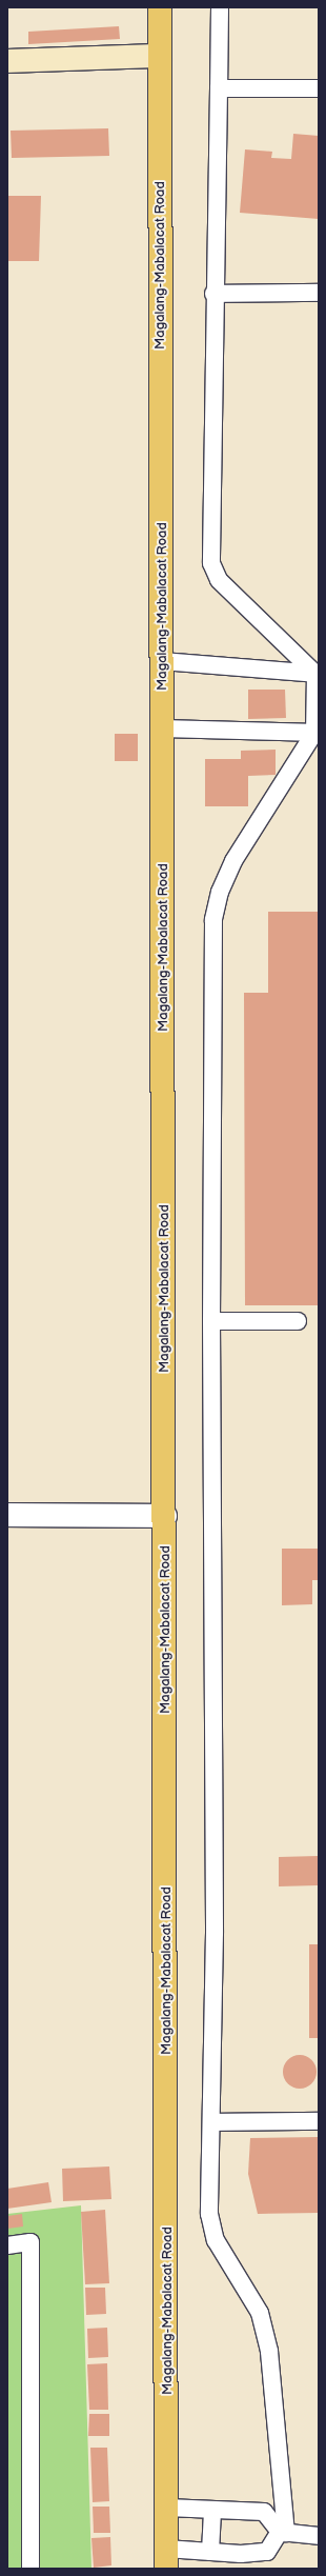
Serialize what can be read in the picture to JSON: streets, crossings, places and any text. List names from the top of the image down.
{
  "streets": {
    "main road": ["Magalang-Mabalacat Road"]
  }
}
